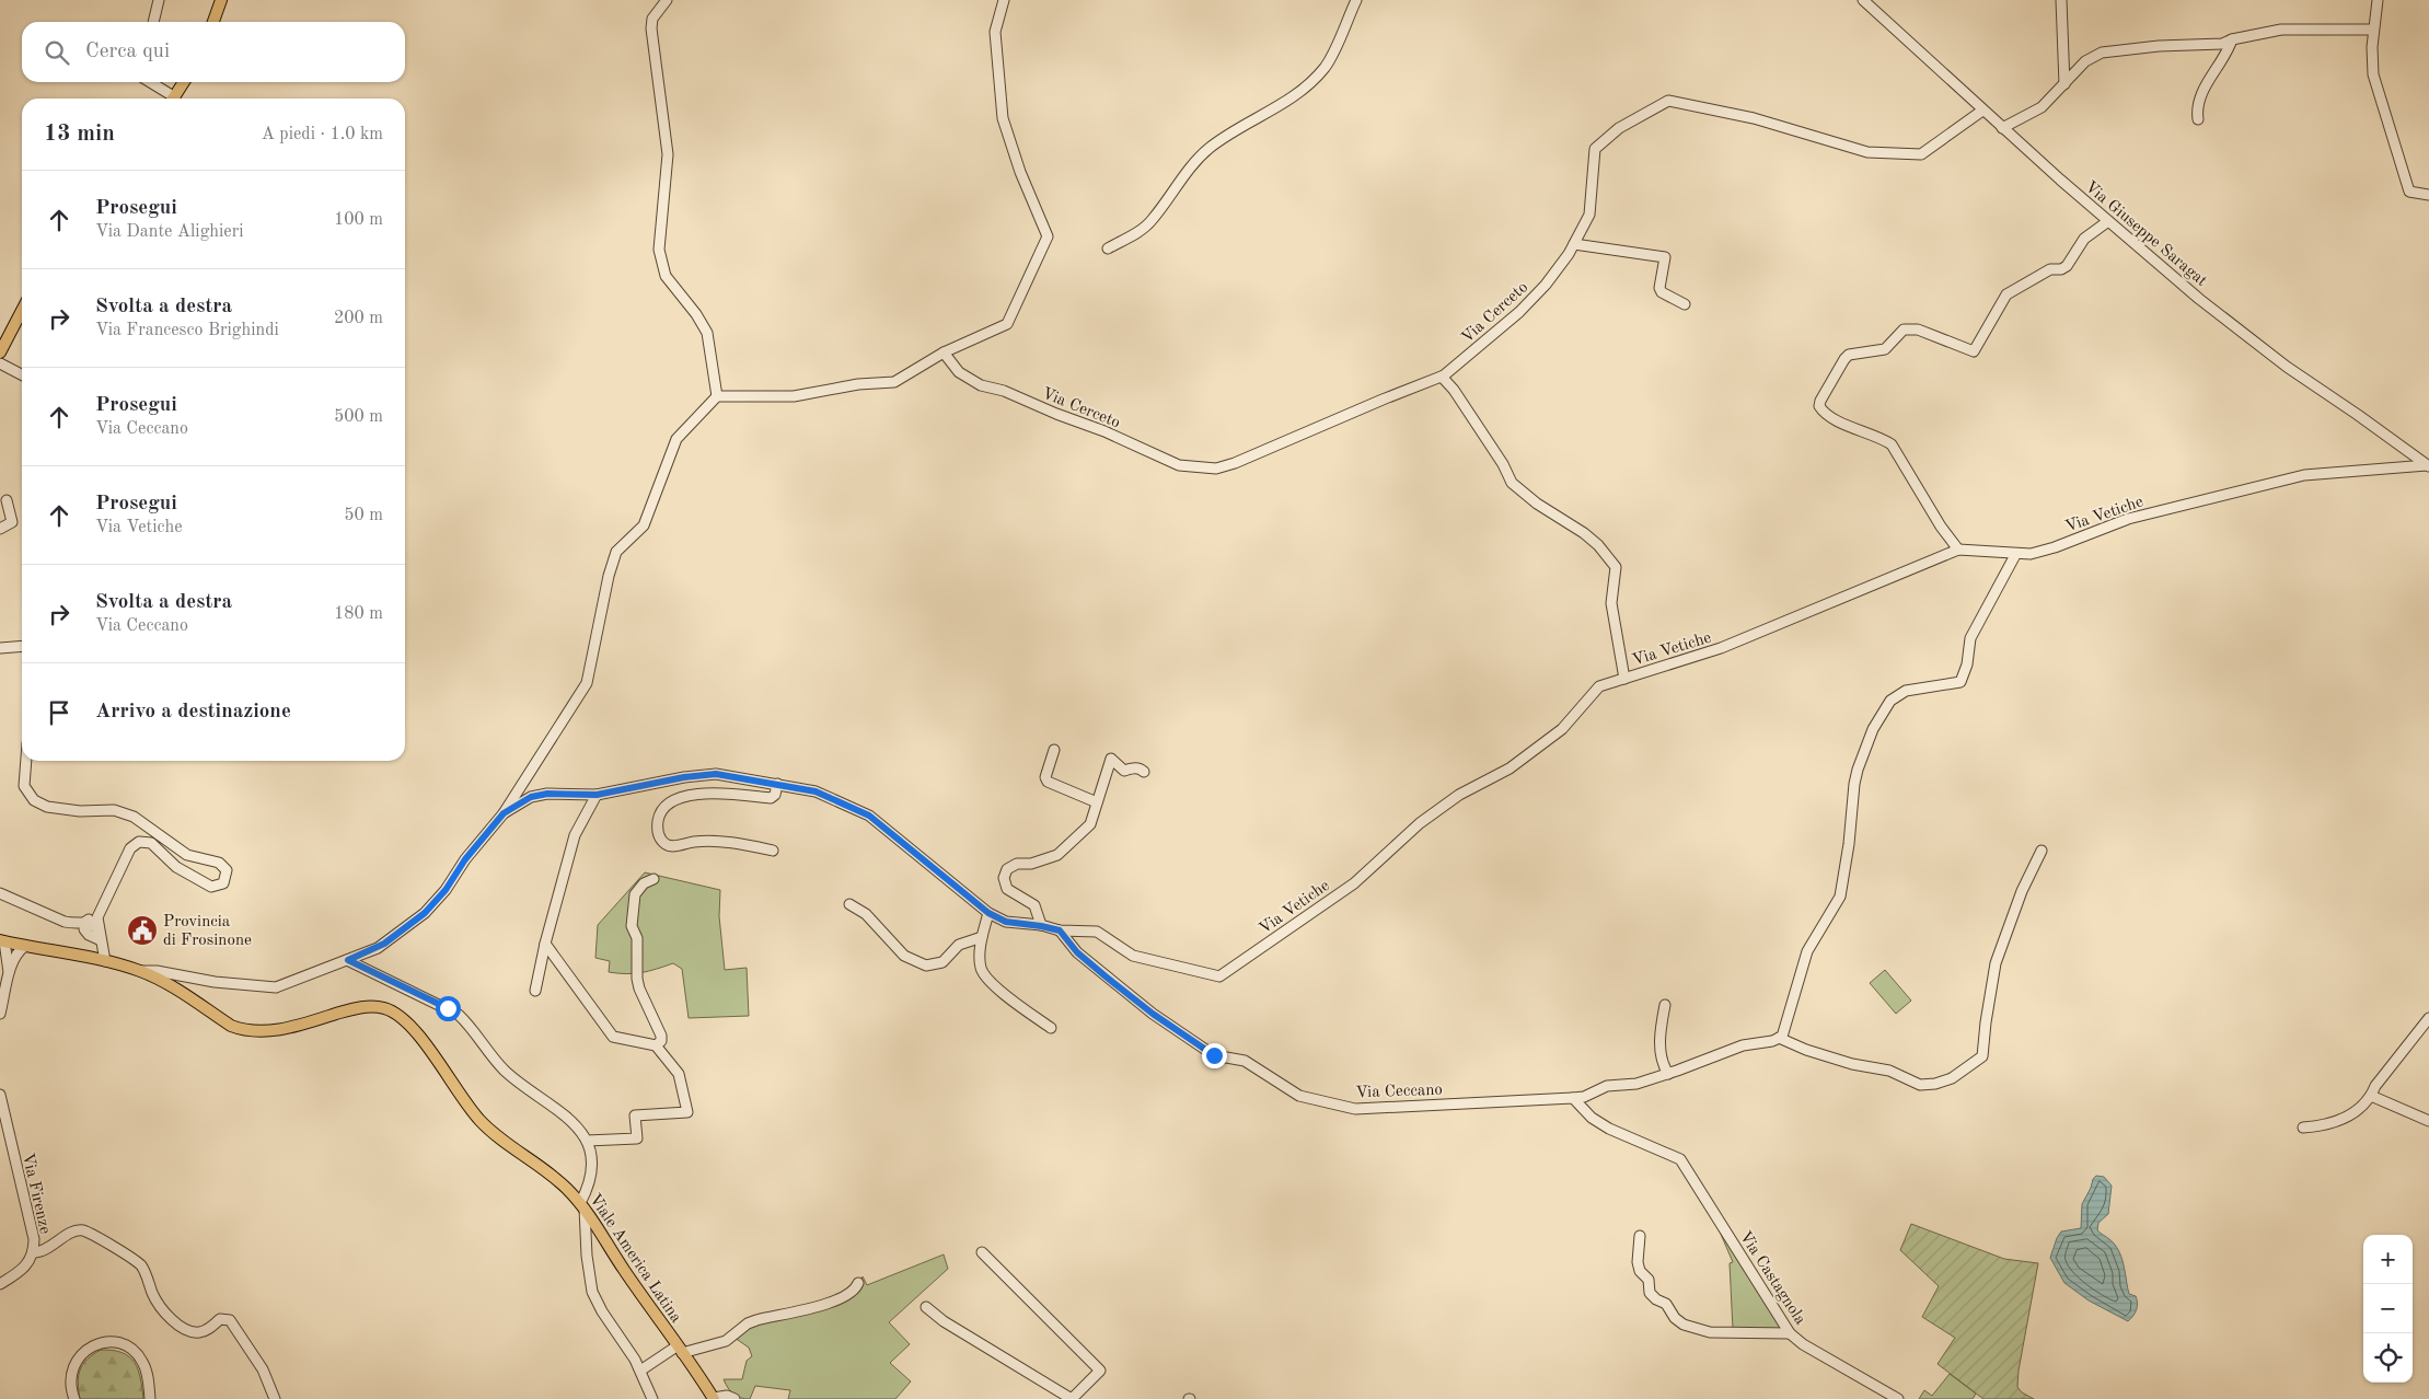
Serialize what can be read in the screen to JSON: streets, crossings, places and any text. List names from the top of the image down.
{
  "streets": {
    "main road": ["Viale America Latina"],
    "street": [
      "Via Giuseppe Saragat",
      "Via Cerceto",
      "Via Vetiche",
      "Via Ceccano",
      "Via Firenze",
      "Via Castagnola"
    ]
  },
  "crossings": [
    ["Via Giuseppe Saragat", "Via Cerceto"],
    ["Via Giuseppe Saragat", "Via Vetiche"],
    ["Via Vetiche", "Via Ceccano"],
    ["Via Ceccano", "Via Castagnola"]
  ],
  "places": {
    "public building": ["Provincia di Frosinone"]
  },
  "page": {
    "search": "Cerca qui",
    "heading": ["13 min", "A piedi · 1.0 km"],
    "list": [
      ["Prosegui", "Via Dante Alighieri", "100 m"],
      ["Svolta a destra", "Via Francesco Brighindi", "200 m"],
      ["Prosegui", "Via Ceccano", "500 m"],
      ["Prosegui", "Via Vetiche", "50 m"],
      ["Svolta a destra", "Via Ceccano", "180 m"],
      "Arrivo a destinazione"
    ],
    "map_buttons": ["+", "−"]
  }
}
